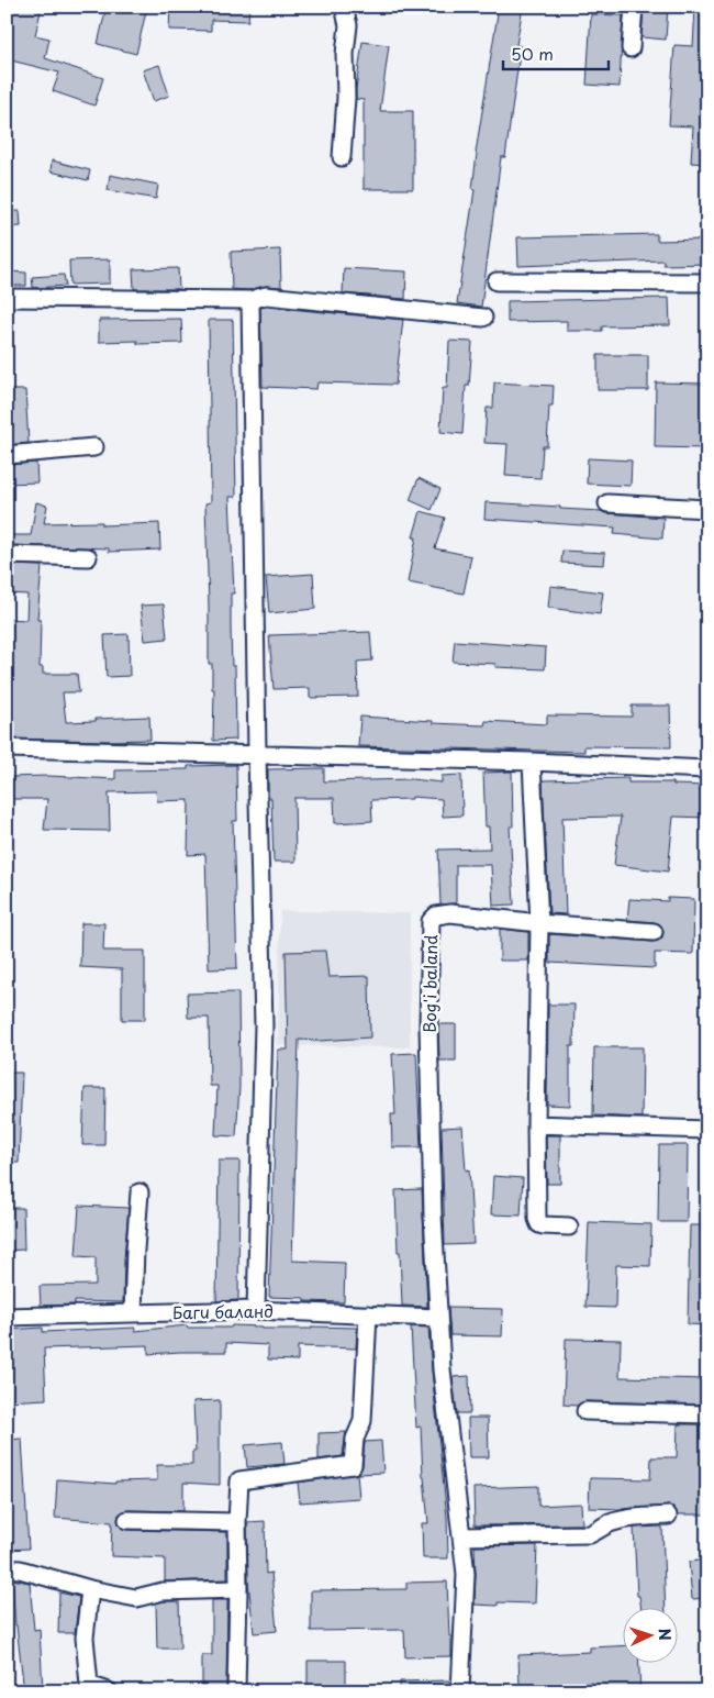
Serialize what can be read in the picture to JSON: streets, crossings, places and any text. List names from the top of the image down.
{
  "streets": {
    "street": ["Bog'i baland", "Баги баланд"]
  },
  "crossings": [
    ["Bog'i baland", "Баги баланд"]
  ],
  "scale_bar": "50 m",
  "north": "right"
}
